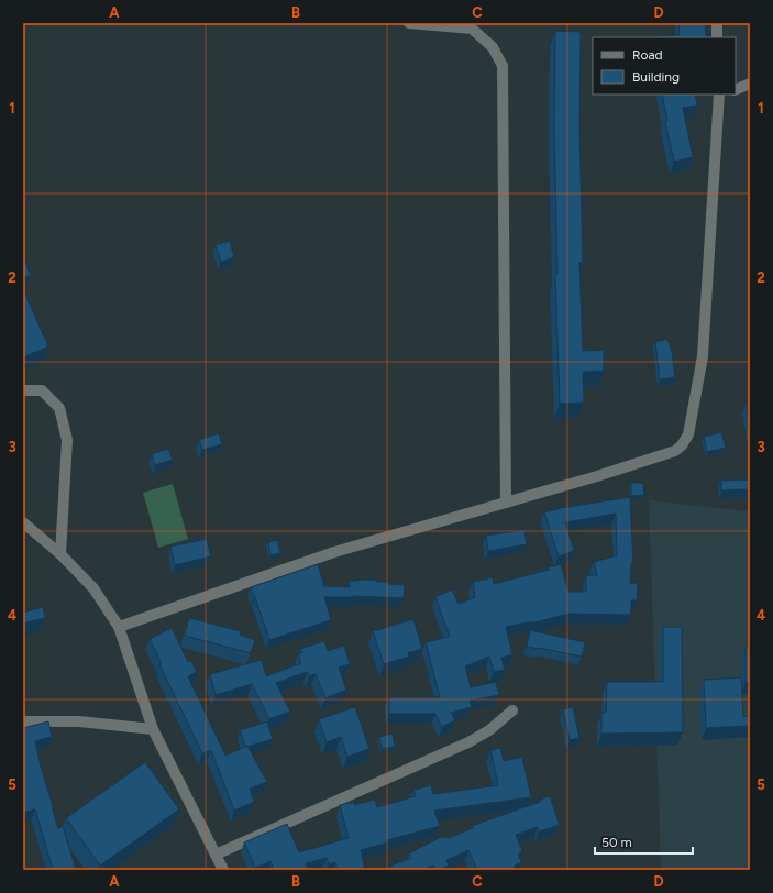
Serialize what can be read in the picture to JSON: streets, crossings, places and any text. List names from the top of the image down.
{
  "legend": ["Road", "Building"],
  "scale_bar": "50 m",
  "grid": {
    "columns": [
      "A",
      "B",
      "C",
      "D"
    ],
    "rows": [
      "1",
      "2",
      "3",
      "4",
      "5"
    ]
  }
}
